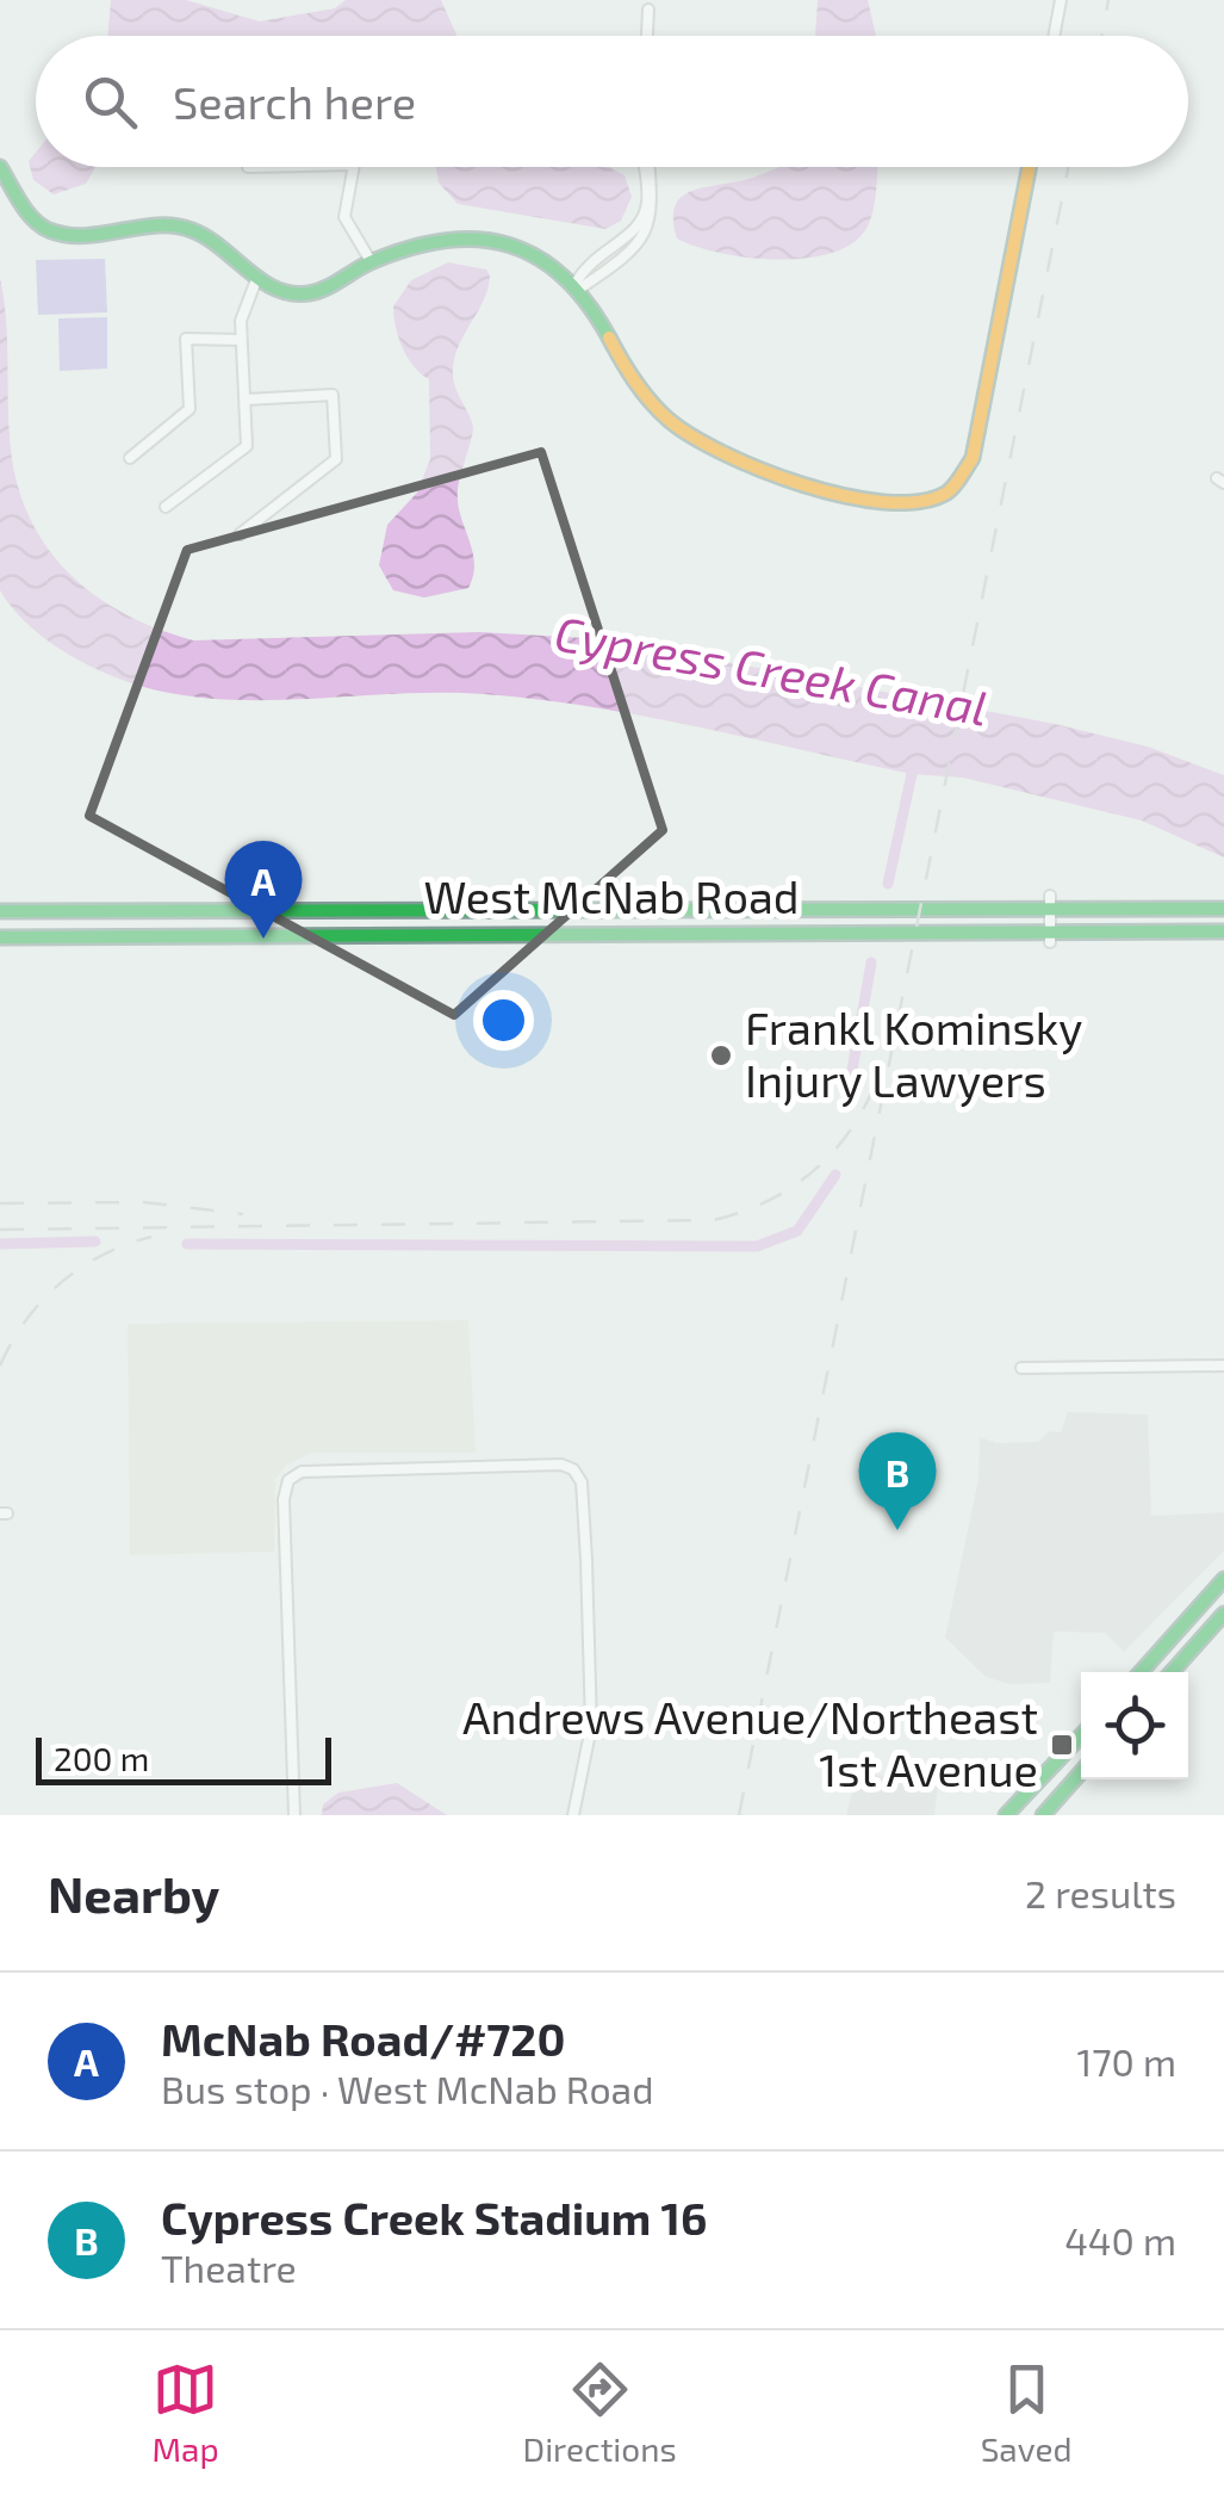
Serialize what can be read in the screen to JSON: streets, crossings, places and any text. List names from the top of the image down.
{
  "streets": {
    "main road": ["West McNab Road"]
  },
  "water": ["Cypress Creek Canal"],
  "places": {
    "other": ["Frankl Kominsky Injury Lawyers"],
    "transit": ["Andrews Avenue/Northeast 1st Avenue"]
  },
  "scale_bar": "200 m",
  "page": {
    "search": "Search here",
    "pins": ["A", "B"],
    "scale": "200 m",
    "heading": ["Nearby", "2 results"],
    "list": [
      {
        "mark": "A",
        "name": "McNab Road/#720",
        "note": "Bus stop · West McNab Road",
        "value": "170 m"
      },
      {
        "mark": "B",
        "name": "Cypress Creek Stadium 16",
        "note": "Theatre",
        "value": "440 m"
      }
    ],
    "nav": ["Map", "Directions", "Saved"]
  }
}
